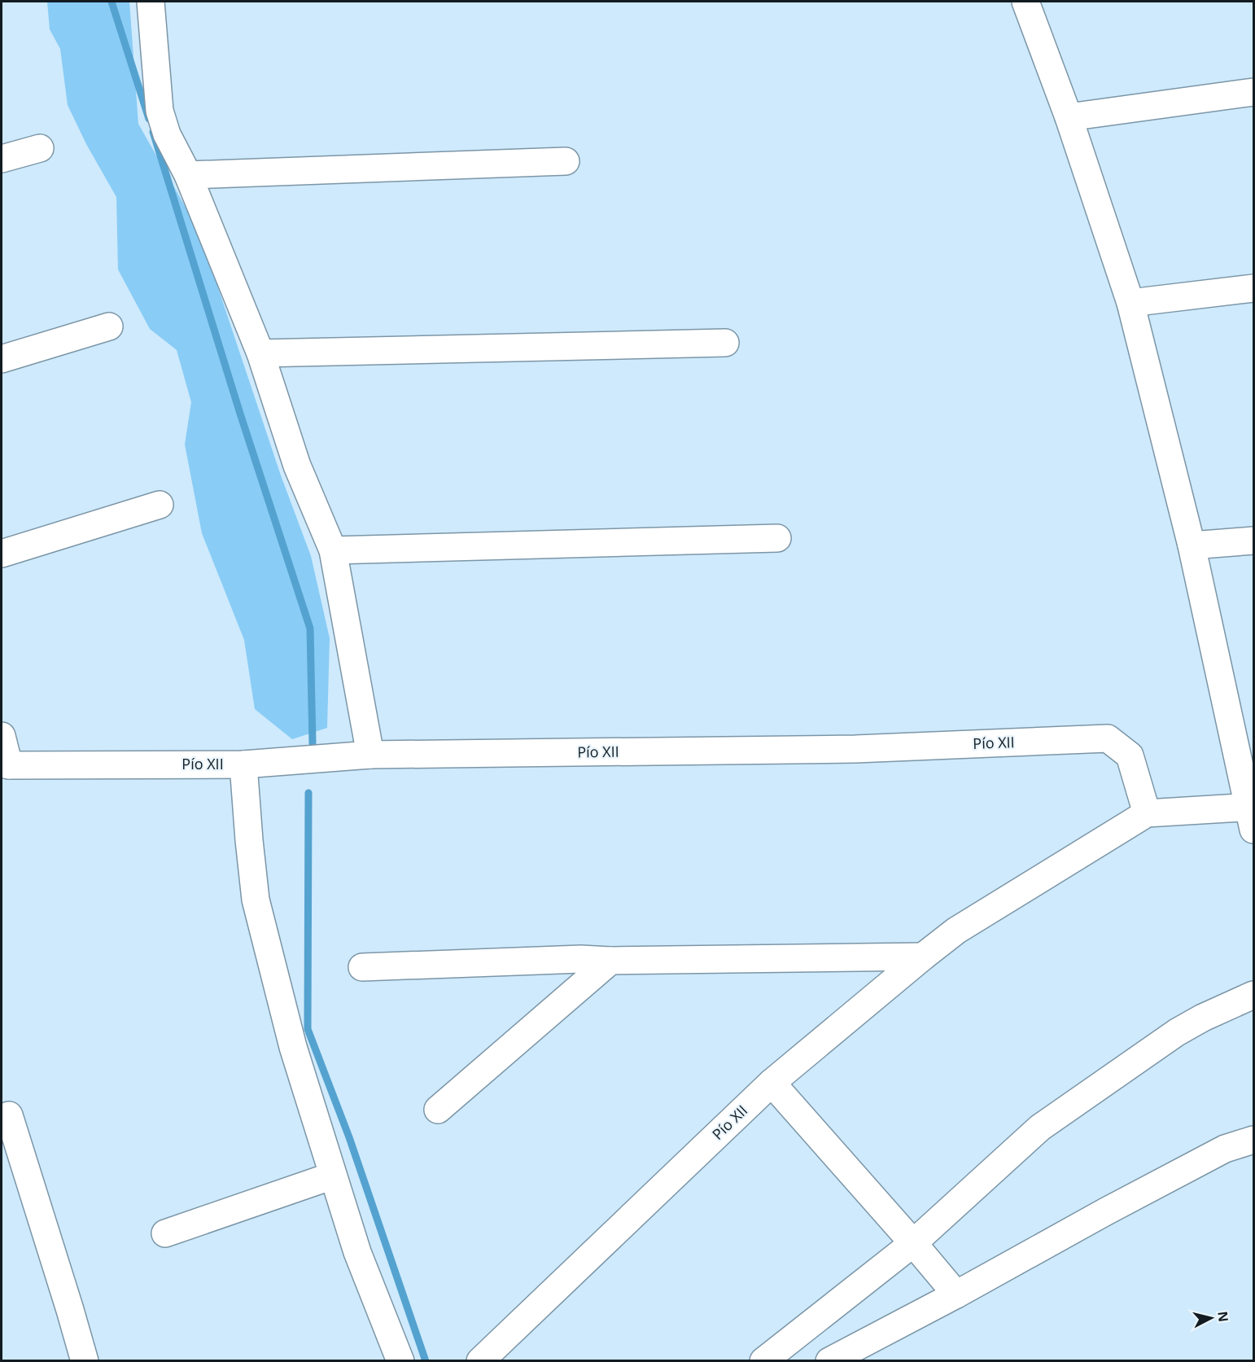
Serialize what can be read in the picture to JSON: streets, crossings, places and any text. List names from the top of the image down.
{
  "streets": {
    "street": ["Pío XII"]
  },
  "north": "right"
}
